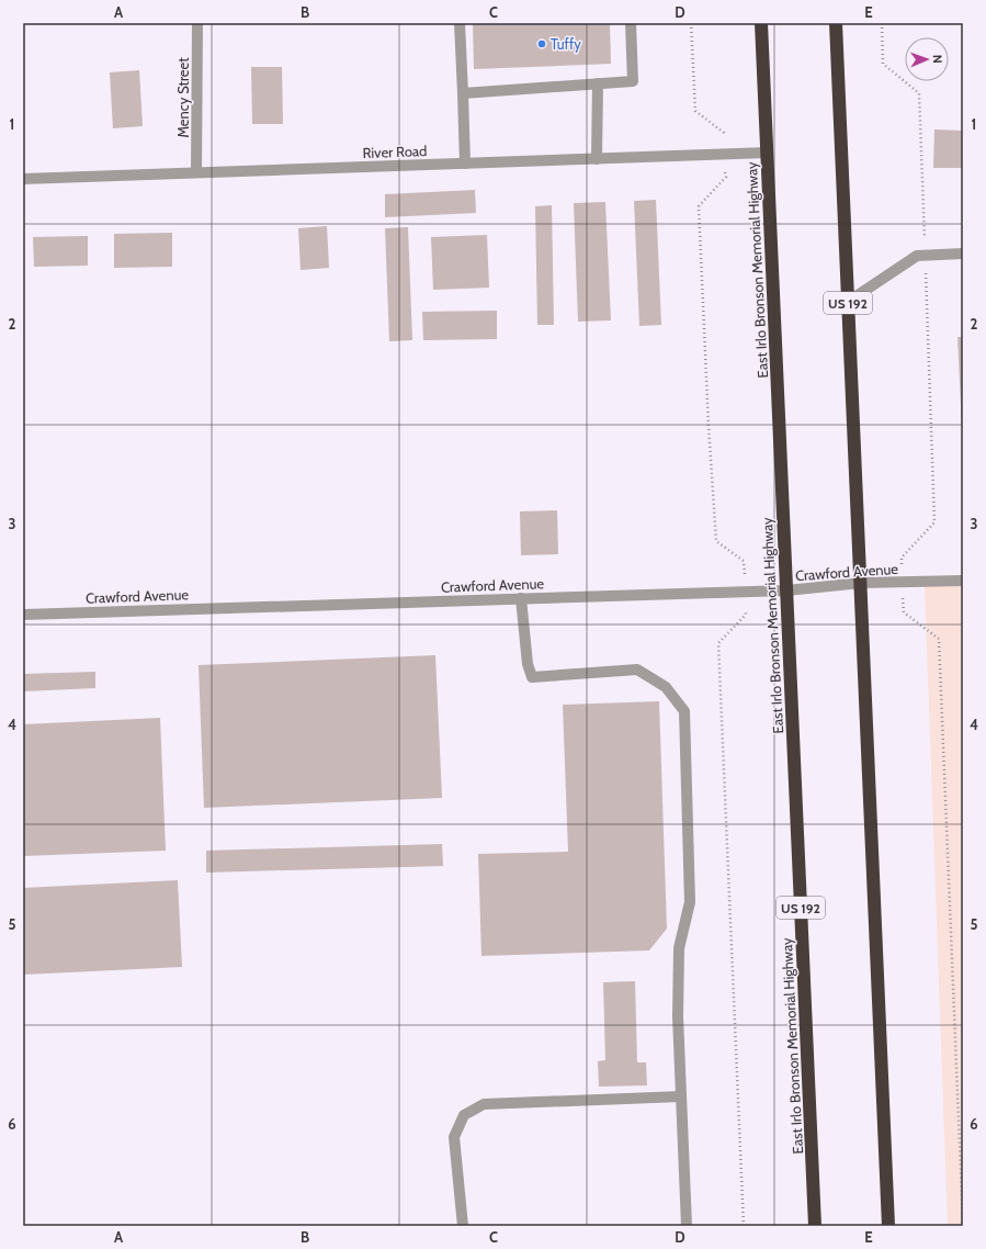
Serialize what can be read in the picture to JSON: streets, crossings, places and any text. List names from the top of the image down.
{
  "streets": {
    "highway": ["East Irlo Bronson Memorial Highway", "US 192"],
    "street": ["Mency Street", "River Road", "Crawford Avenue"]
  },
  "crossings": [
    ["Mency Street", "River Road"],
    ["River Road", "East Irlo Bronson Memorial Highway"],
    ["East Irlo Bronson Memorial Highway", "Crawford Avenue"],
    ["US 192", "Crawford Avenue"]
  ],
  "places": ["Tuffy"],
  "north": "right",
  "grid": {
    "columns": [
      "A",
      "B",
      "C",
      "D",
      "E"
    ],
    "rows": [
      "1",
      "2",
      "3",
      "4",
      "5",
      "6"
    ]
  }
}
